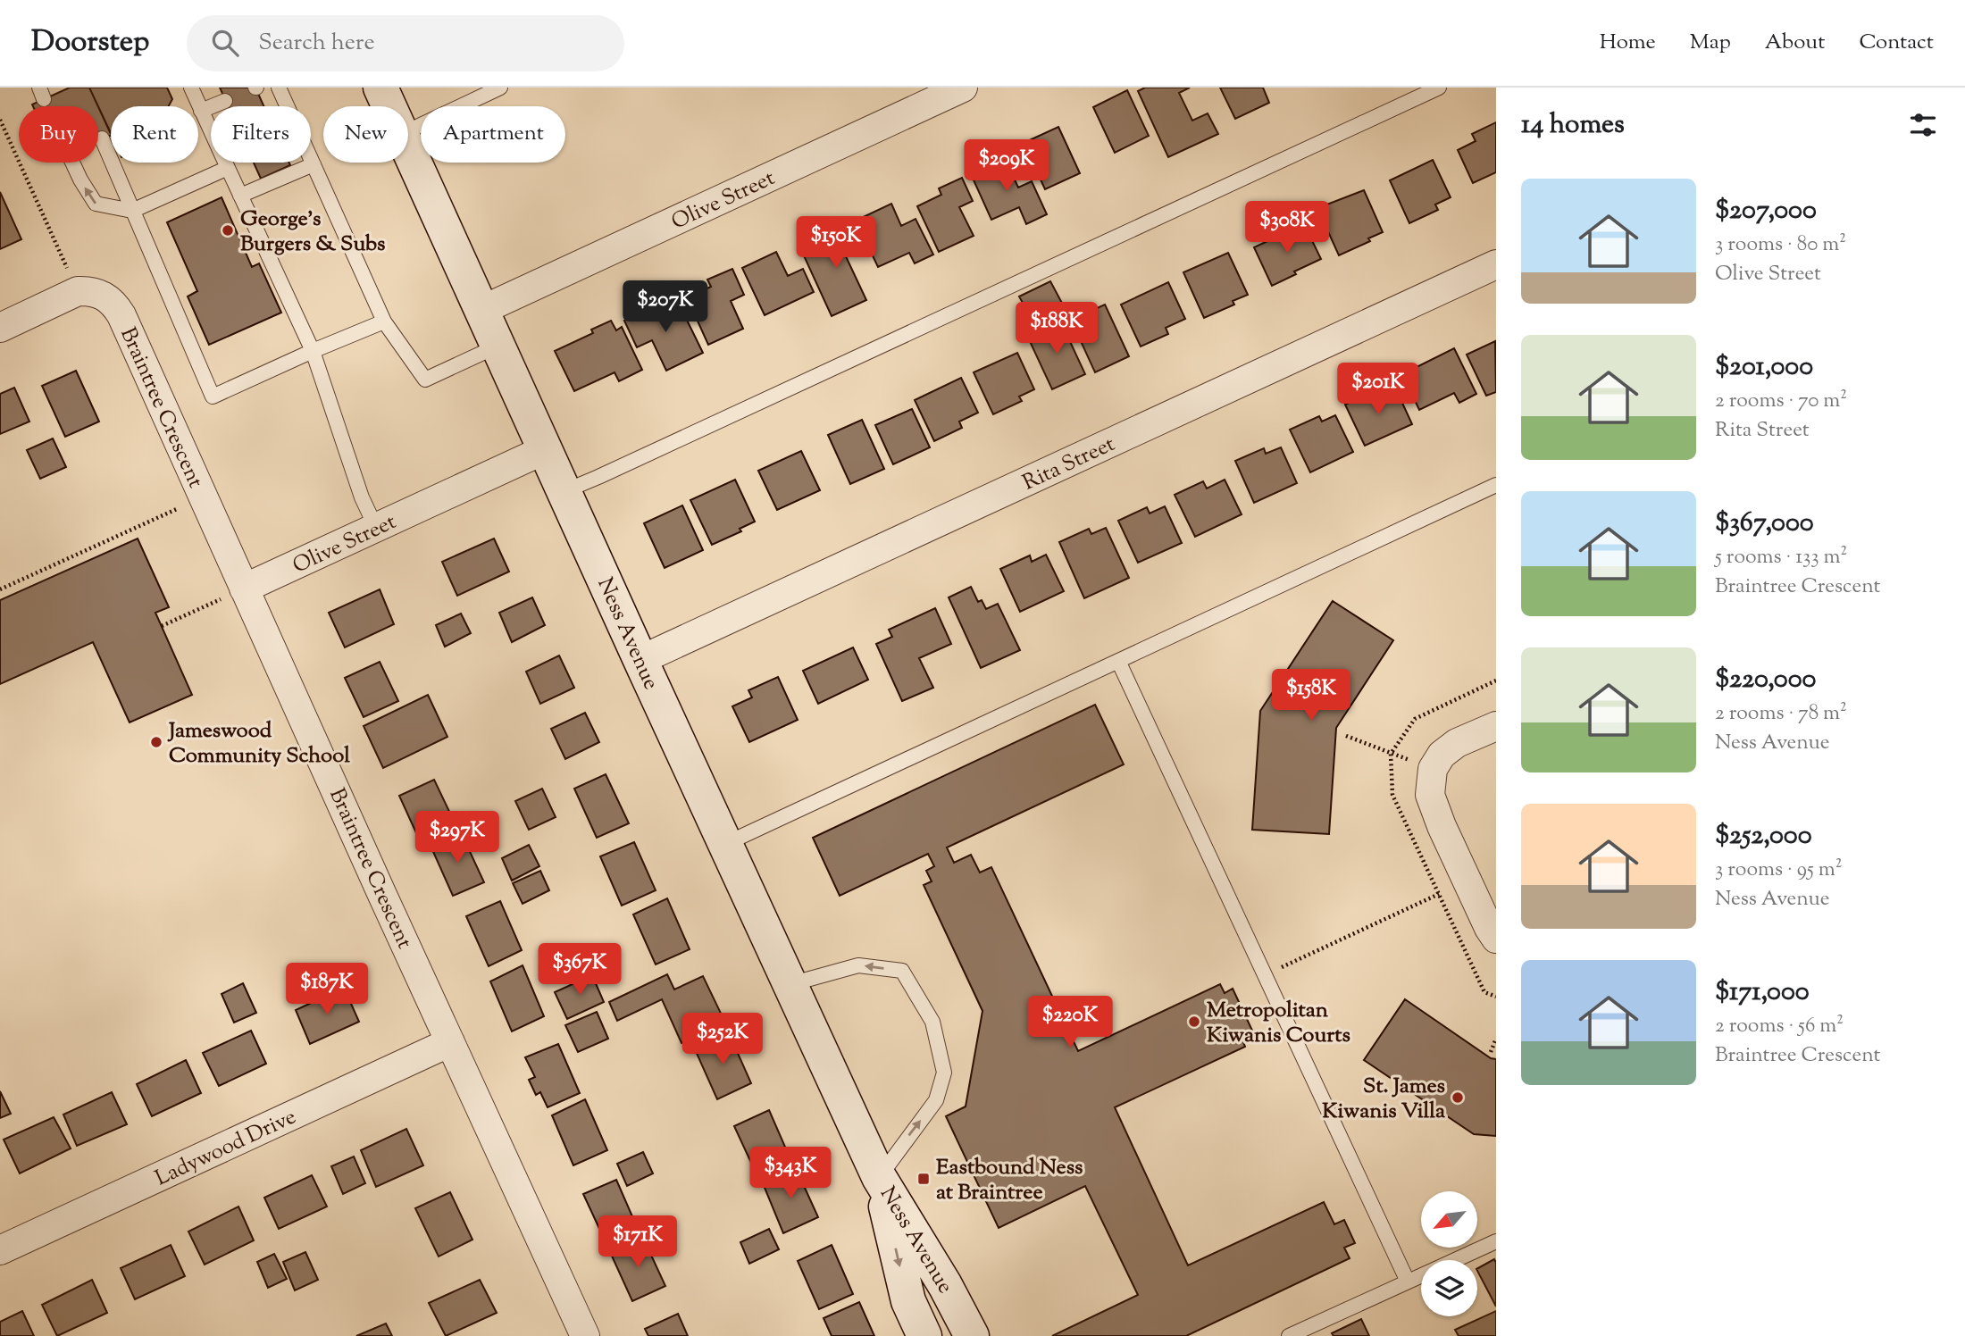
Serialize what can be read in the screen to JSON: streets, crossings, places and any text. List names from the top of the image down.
{
  "streets": {
    "main road": ["Ness Avenue"],
    "street": [
      "Olive Street",
      "Braintree Crescent",
      "Rita Street",
      "Ladywood Drive"
    ]
  },
  "crossings": [
    ["Olive Street", "Braintree Crescent"],
    ["Olive Street", "Ness Avenue"],
    ["Braintree Crescent", "Ladywood Drive"],
    ["Rita Street", "Ness Avenue"]
  ],
  "places": {
    "other": [
      "George's Burgers & Subs",
      "Jameswood Community School",
      "Metropolitan Kiwanis Courts",
      "St. James Kiwanis Villa"
    ],
    "transit": ["Eastbound Ness at Braintree"]
  },
  "north": "bottom left",
  "page": {
    "header": "Doorstep",
    "search": "Search here",
    "nav": [
      "Home",
      "Map",
      "About",
      "Contact"
    ],
    "heading": "14 homes",
    "chip": [
      "Buy",
      "Rent",
      "Filters",
      "New",
      "Apartment"
    ],
    "price": [
      "$209K",
      "$308K",
      "$150K",
      "$207K",
      "$188K",
      "$201K",
      "$158K",
      "$297K",
      "$367K",
      "$187K",
      "$220K",
      "$252K",
      "$343K",
      "$171K"
    ],
    "list": [
      {
        "name": "$207,000",
        "note": "3 rooms · 80 m² · Olive Street"
      },
      {
        "name": "$201,000",
        "note": "2 rooms · 70 m² · Rita Street"
      },
      {
        "name": "$367,000",
        "note": "5 rooms · 133 m² · Braintree Crescent"
      },
      {
        "name": "$220,000",
        "note": "2 rooms · 78 m² · Ness Avenue"
      },
      {
        "name": "$252,000",
        "note": "3 rooms · 95 m² · Ness Avenue"
      },
      {
        "name": "$171,000",
        "note": "2 rooms · 56 m² · Braintree Crescent"
      }
    ]
  }
}
